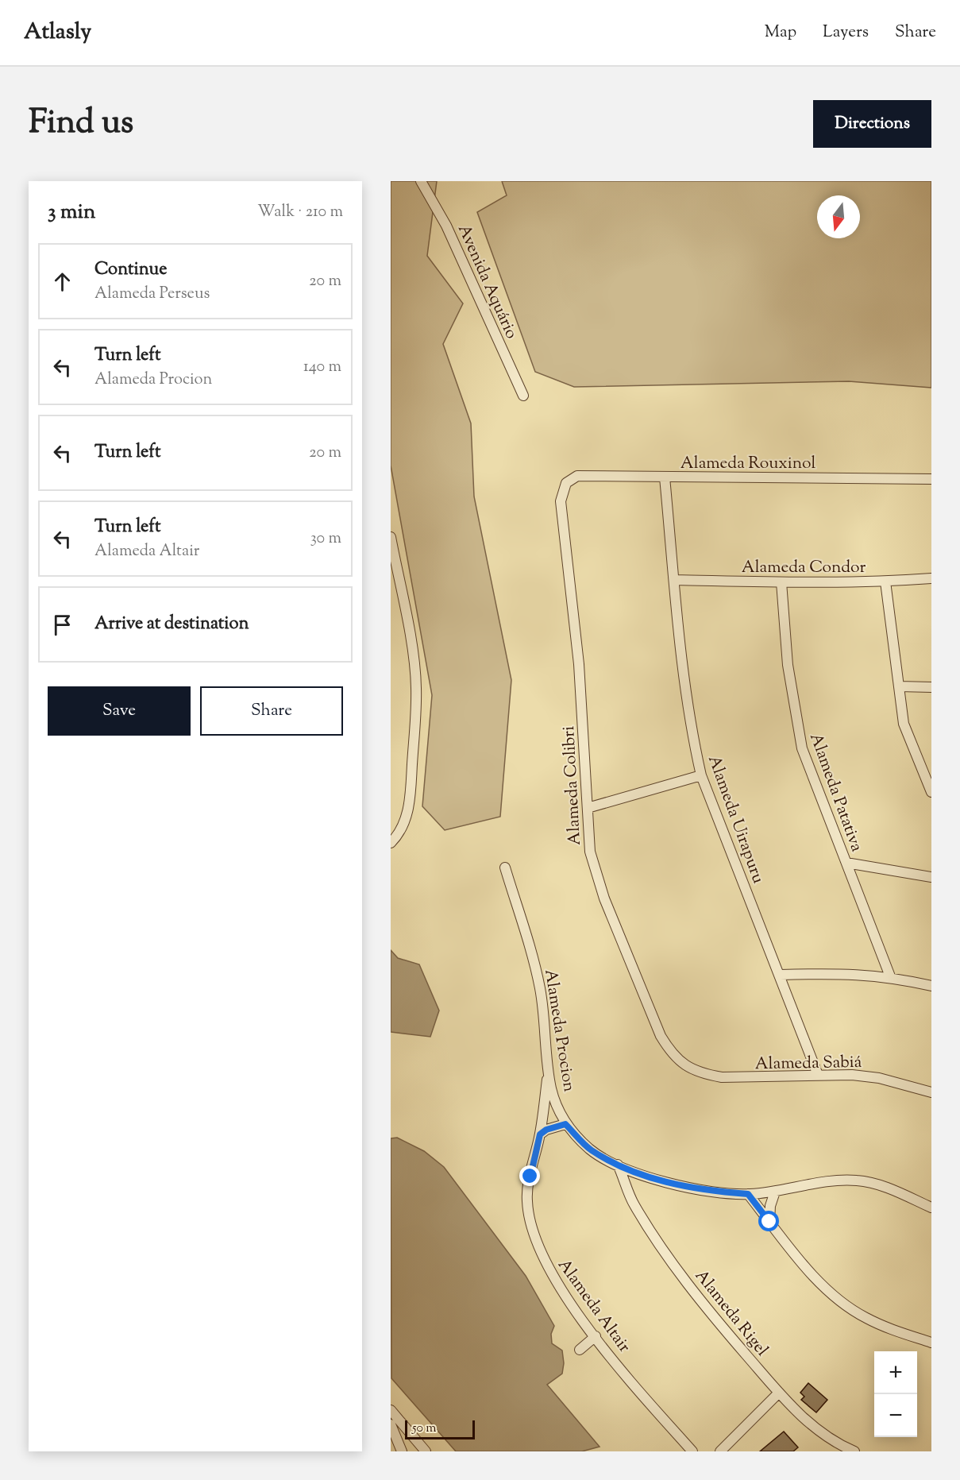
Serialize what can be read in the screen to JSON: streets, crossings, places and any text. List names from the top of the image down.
{
  "streets": {
    "street": [
      "Avenida Aquário",
      "Alameda Rouxinol",
      "Alameda Condor",
      "Alameda Colibri",
      "Alameda Patativa",
      "Alameda Uirapuru",
      "Alameda Procion",
      "Alameda Sabiá",
      "Alameda Altair",
      "Alameda Rigel"
    ]
  },
  "crossings": [
    ["Alameda Rouxinol", "Alameda Colibri"],
    ["Alameda Rouxinol", "Alameda Uirapuru"],
    ["Alameda Condor", "Alameda Patativa"],
    ["Alameda Condor", "Alameda Uirapuru"],
    ["Alameda Colibri", "Alameda Sabiá"],
    ["Alameda Uirapuru", "Alameda Sabiá"],
    ["Alameda Procion", "Alameda Altair"],
    ["Alameda Procion", "Alameda Rigel"]
  ],
  "scale_bar": "50 m",
  "north": "bottom",
  "page": {
    "header": "Atlasly",
    "nav": ["Map", "Layers", "Share"],
    "title": "Find us",
    "buttons": [
      "Directions",
      ["Save", "Share"]
    ],
    "heading": ["3 min", "Walk · 210 m"],
    "list": [
      ["Continue", "Alameda Perseus", "20 m"],
      ["Turn left", "Alameda Procion", "140 m"],
      ["Turn left", "20 m"],
      ["Turn left", "Alameda Altair", "30 m"],
      "Arrive at destination"
    ],
    "map_buttons": ["+", "−"],
    "scale": "50 m"
  }
}
